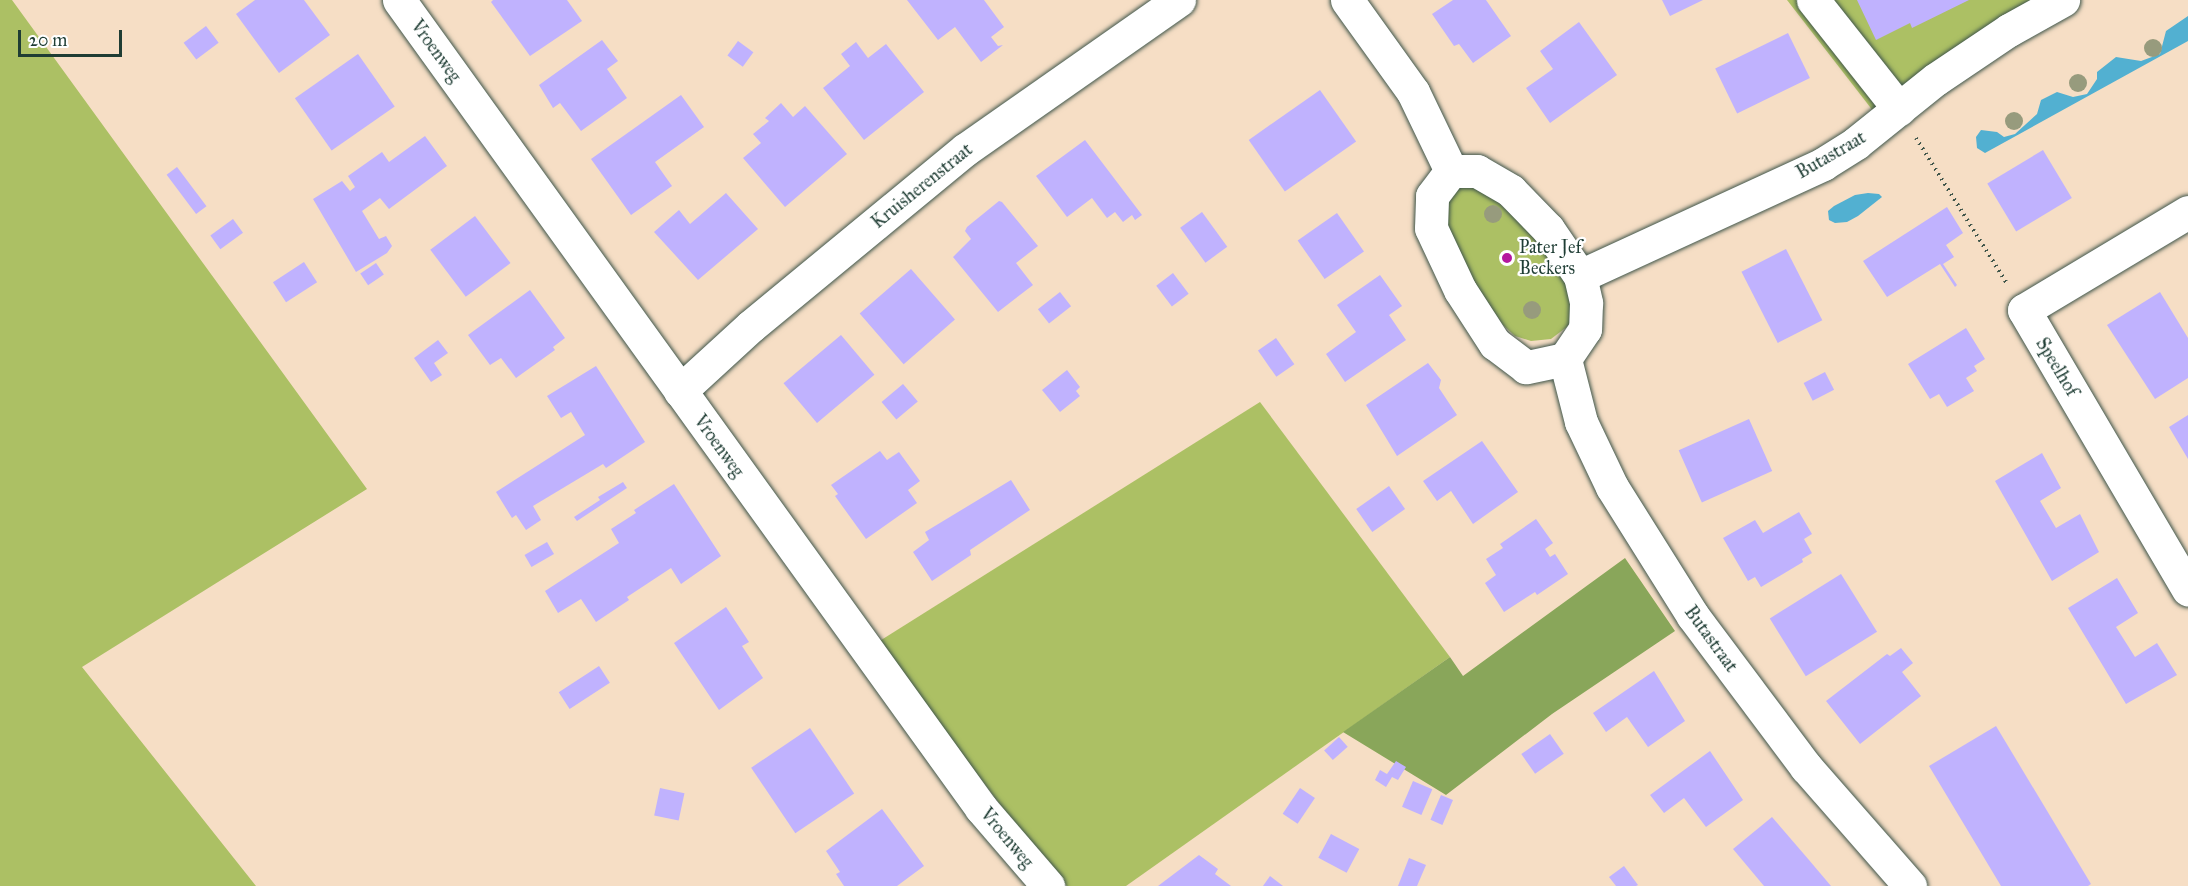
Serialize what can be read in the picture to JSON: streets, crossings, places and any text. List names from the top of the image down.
{
  "streets": {
    "street": [
      "Vroenweg",
      "Butastraat",
      "Kruisherenstraat",
      "Speelhof"
    ]
  },
  "crossings": [
    ["Vroenweg", "Kruisherenstraat"]
  ],
  "places": ["Pater Jef Beckers"],
  "scale_bar": "20 m"
}
